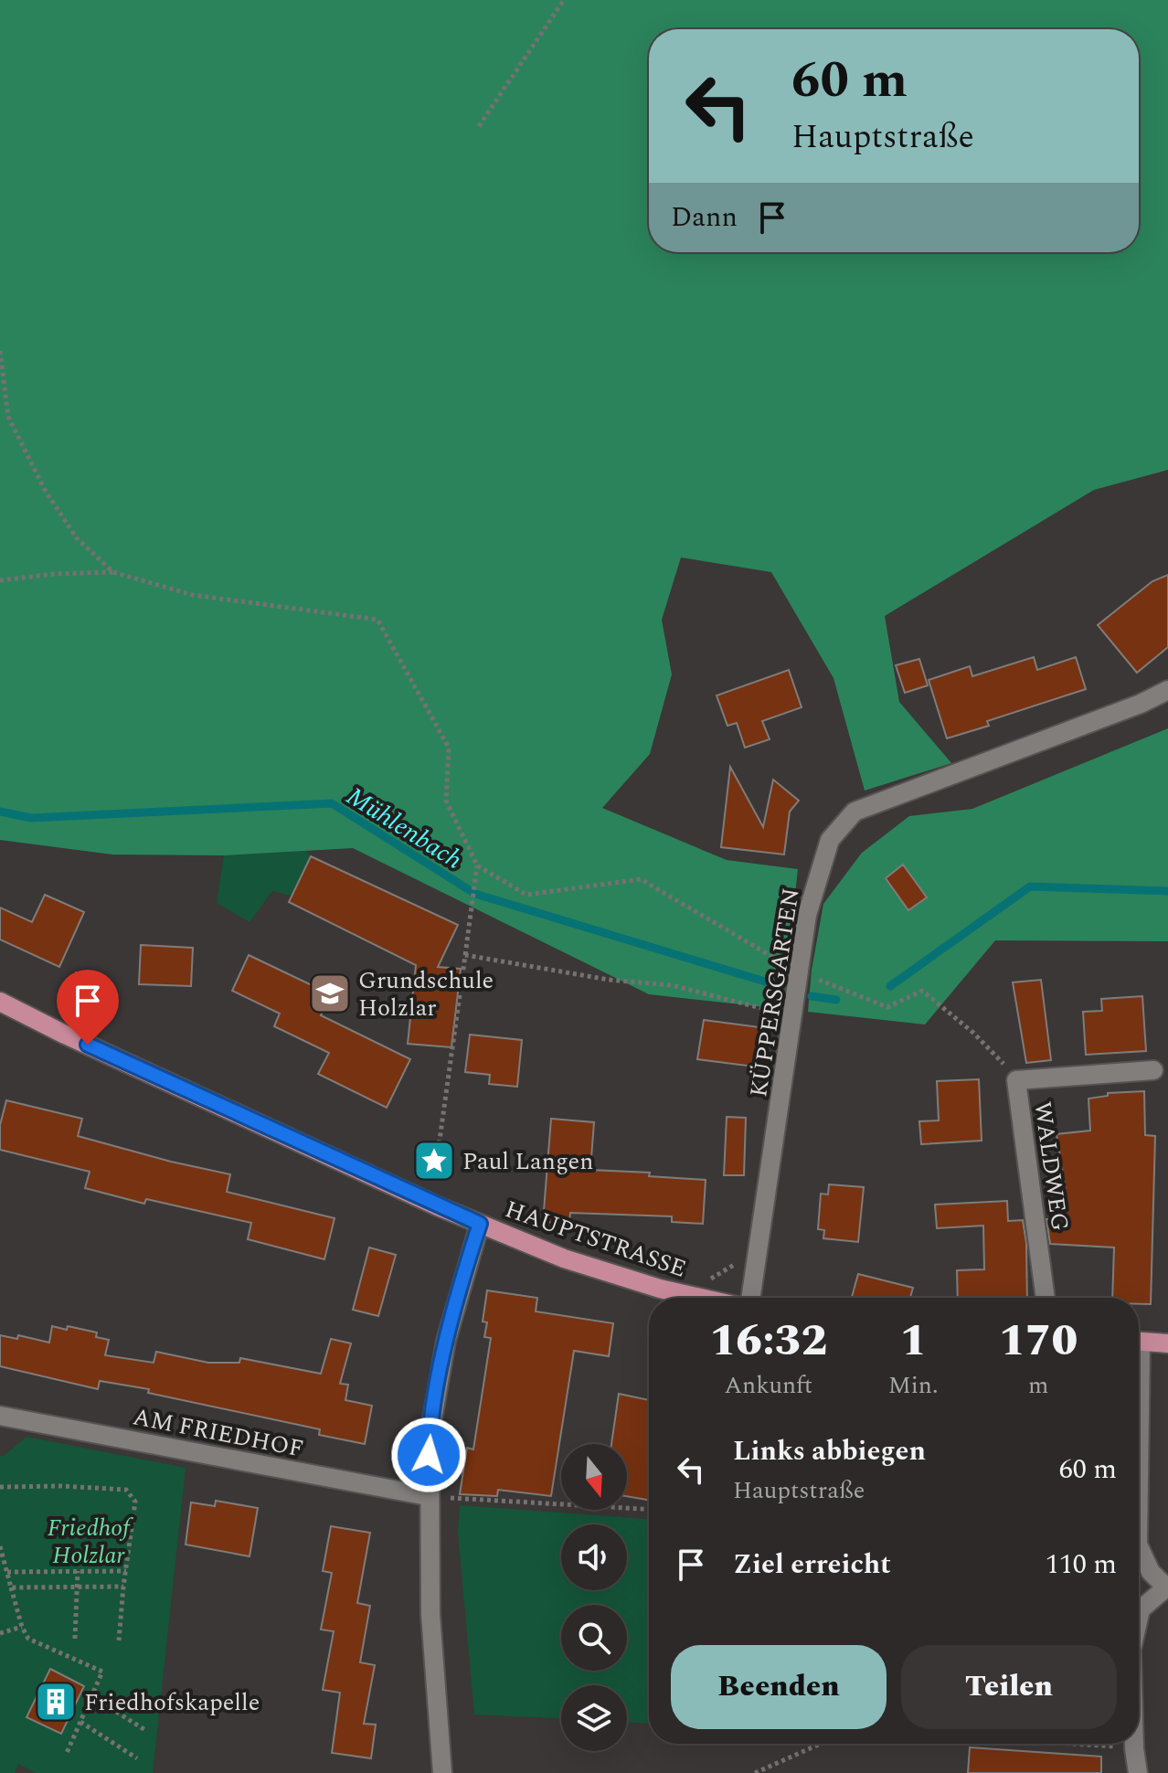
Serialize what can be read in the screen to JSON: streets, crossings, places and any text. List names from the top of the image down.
{
  "streets": {
    "main road": ["HAUPTSTRASSE"],
    "street": ["KÜPPERSGARTEN", "WALDWEG", "AM FRIEDHOF"]
  },
  "water": ["Mühlenbach"],
  "parks": ["Friedhof Holzlar"],
  "places": {
    "school or university": ["Grundschule Holzlar"],
    "place": ["Paul Langen"],
    "building": ["Friedhofskapelle"]
  },
  "north": "bottom",
  "page": {
    "turn": ["60 m", "Hauptstraße"],
    "then": "Dann",
    "eta": [
      "16:32",
      "Ankunft",
      "1",
      "Min.",
      "170",
      "m"
    ],
    "list": [
      {
        "name": "Links abbiegen",
        "note": "Hauptstraße",
        "value": "60 m"
      },
      {
        "name": "Ziel erreicht",
        "value": "110 m"
      }
    ],
    "buttons": ["Beenden", "Teilen"]
  }
}
